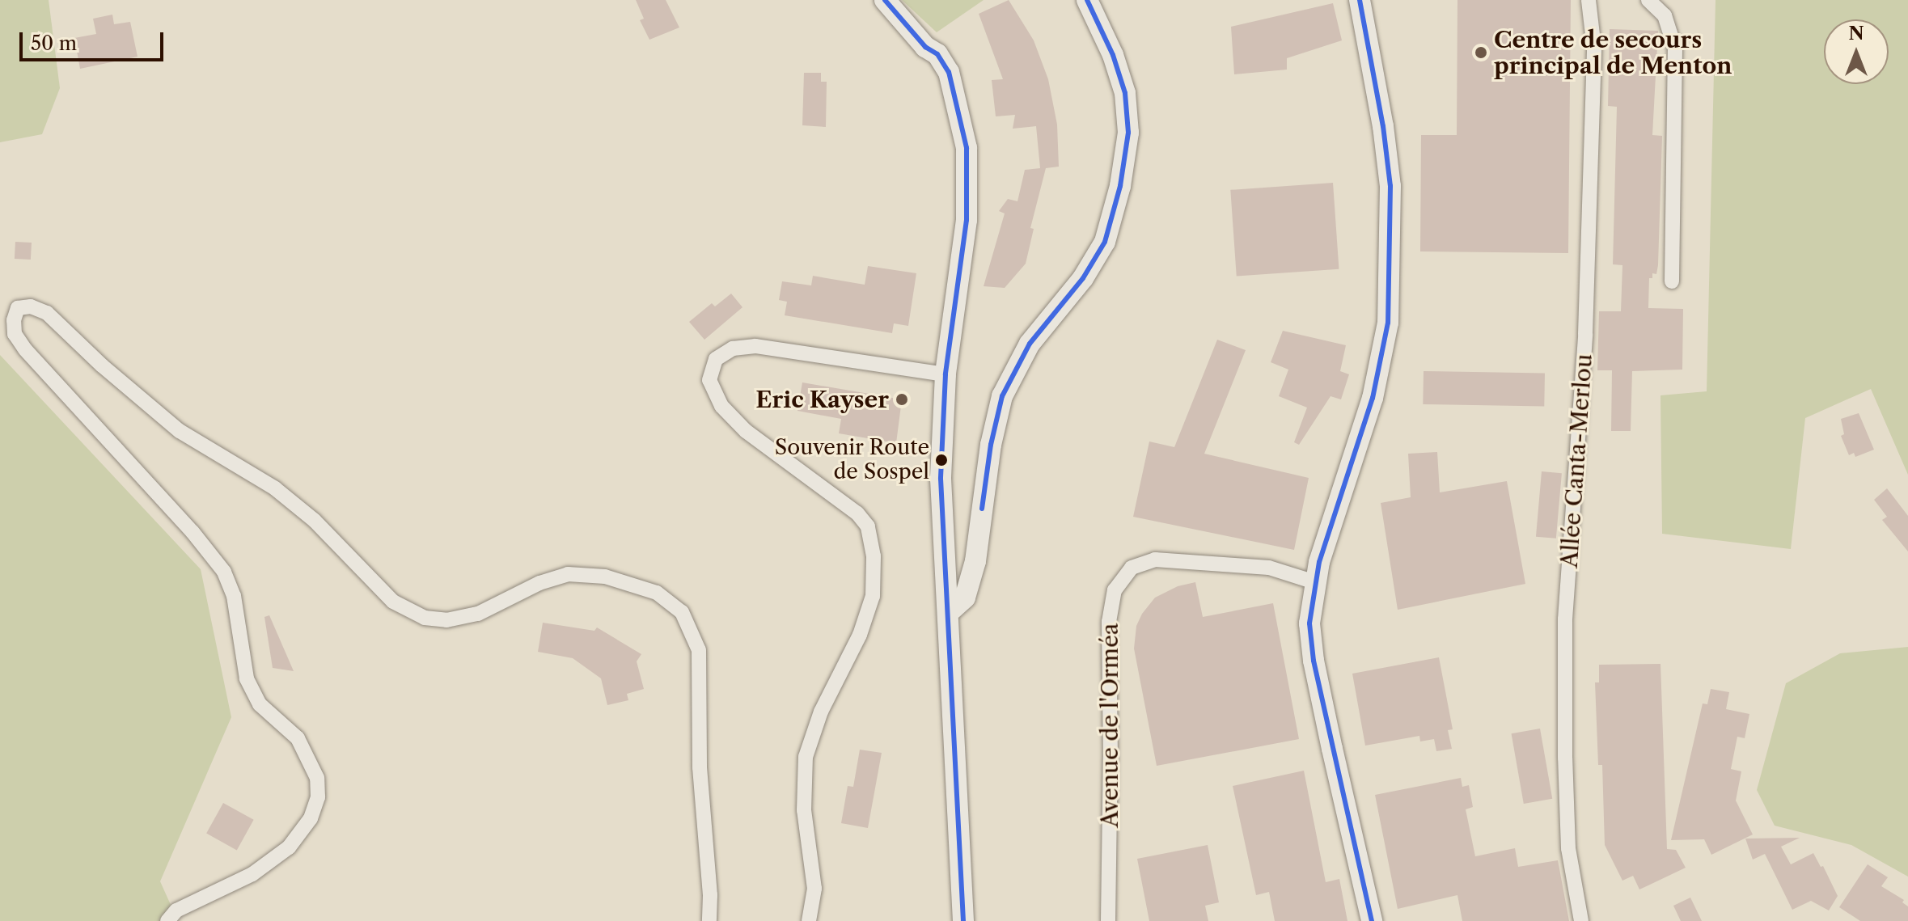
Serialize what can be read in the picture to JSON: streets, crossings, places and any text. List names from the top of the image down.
{
  "streets": {
    "street": ["Allée Canta-Merlou", "Avenue de l'Orméa"]
  },
  "places": ["Centre de secours principal de Menton", "Eric Kayser", "Souvenir Route de Sospel"],
  "scale_bar": "50 m",
  "north": "top"
}
